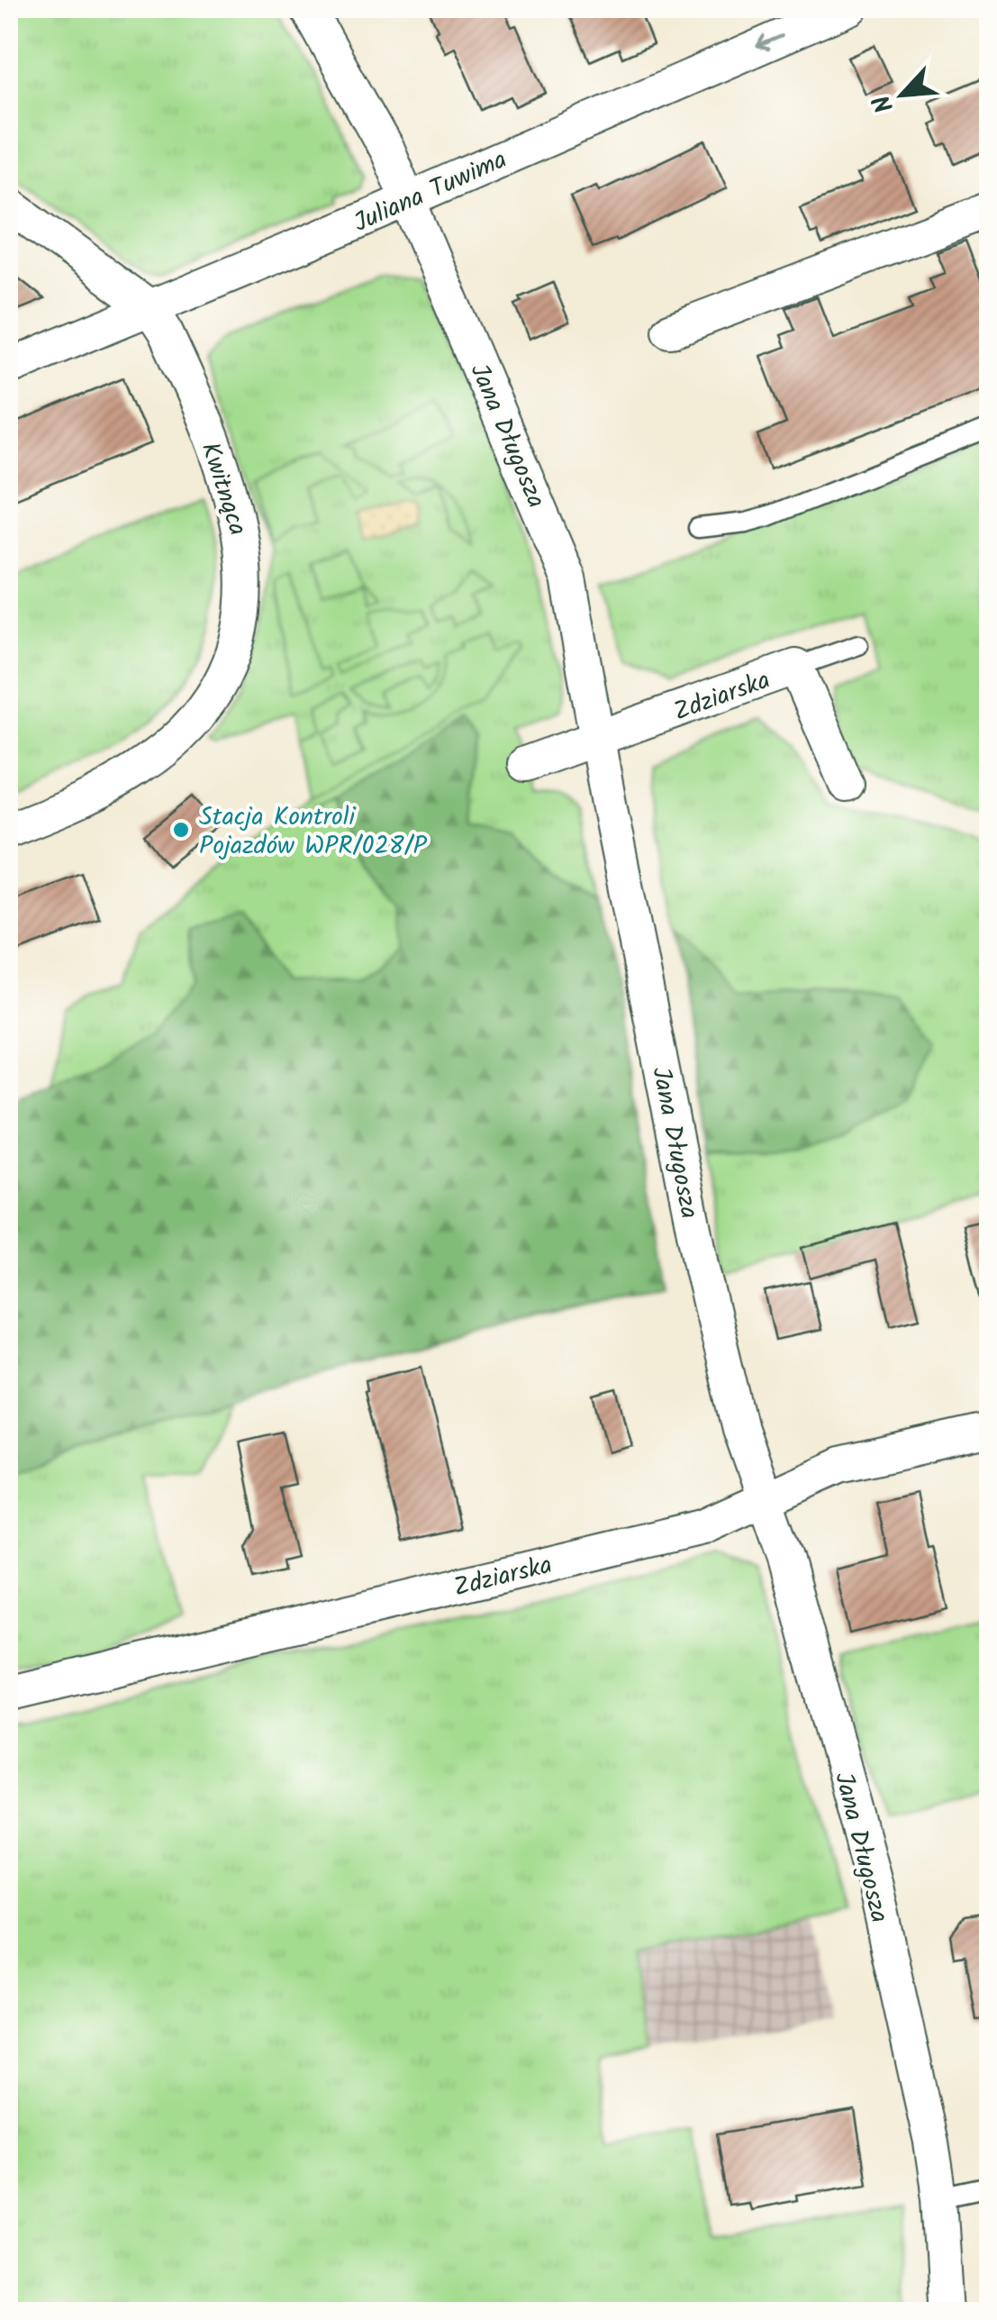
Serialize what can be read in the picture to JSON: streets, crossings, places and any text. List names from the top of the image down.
{
  "streets": {
    "street": [
      "Juliana Tuwima",
      "Jana Długosza",
      "Kwitnąca",
      "Zdziarska"
    ]
  },
  "crossings": [
    ["Juliana Tuwima", "Jana Długosza"],
    ["Juliana Tuwima", "Kwitnąca"],
    ["Jana Długosza", "Zdziarska"]
  ],
  "places": ["Stacja Kontroli Pojazdów WPR/028/P"],
  "north": "bottom left"
}
